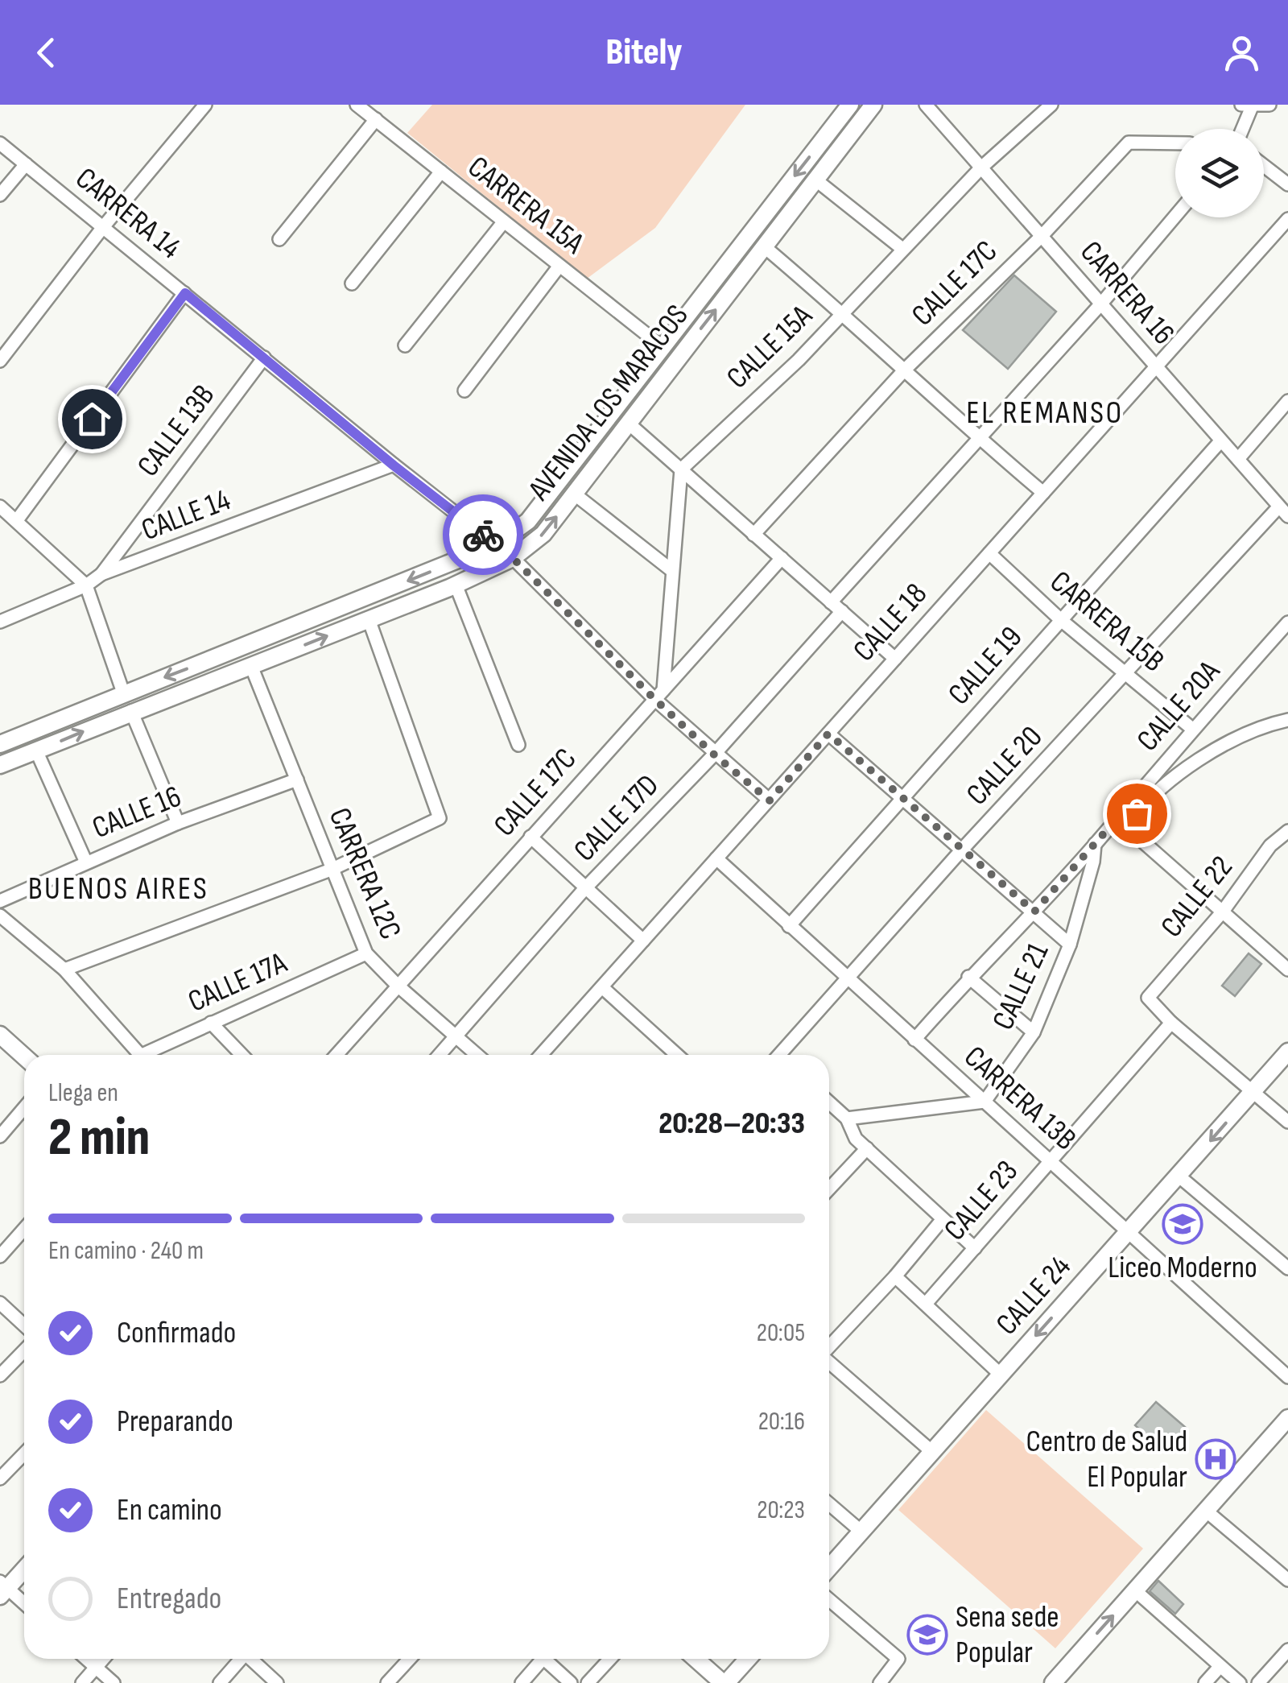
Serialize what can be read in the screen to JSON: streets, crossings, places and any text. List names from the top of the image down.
{
  "streets": {
    "street": [
      "CARRERA 15A",
      "CARRERA 14",
      "CALLE 17C",
      "CARRERA 16",
      "CALLE 15A",
      "AVENIDA LOS MARACOS",
      "CALLE 13B",
      "CALLE 14",
      "CARRERA 15B",
      "CALLE 18",
      "CALLE 19",
      "CALLE 20A",
      "CALLE 20",
      "CALLE 16",
      "CALLE 17D",
      "CARRERA 12C",
      "CALLE 22",
      "CALLE 17A",
      "CALLE 21",
      "CARRERA 13B",
      "CALLE 23",
      "CALLE 24"
    ]
  },
  "crossings": [
    ["CARRERA 15A", "AVENIDA LOS MARACOS"],
    ["CARRERA 14", "CALLE 17C"],
    ["CARRERA 14", "AVENIDA LOS MARACOS"],
    ["CARRERA 14", "CALLE 13B"],
    ["CARRERA 14", "CALLE 14"],
    ["CARRERA 14", "CALLE 18"],
    ["CARRERA 14", "CALLE 17D"],
    ["CALLE 17C", "CARRERA 16"],
    ["CALLE 17C", "CARRERA 12C"],
    ["CARRERA 16", "CALLE 15A"],
    ["CARRERA 16", "CALLE 18"],
    ["CARRERA 16", "CALLE 19"],
    ["CARRERA 16", "CALLE 20"],
    ["AVENIDA LOS MARACOS", "CARRERA 12C"],
    ["CALLE 13B", "CALLE 14"],
    ["CARRERA 15B", "CALLE 18"],
    ["CARRERA 15B", "CALLE 19"],
    ["CARRERA 15B", "CALLE 20A"],
    ["CARRERA 15B", "CALLE 20"],
    ["CALLE 18", "CARRERA 13B"],
    ["CALLE 19", "CARRERA 13B"],
    ["CALLE 20A", "CALLE 21"],
    ["CALLE 20A", "CARRERA 13B"],
    ["CALLE 20", "CARRERA 13B"],
    ["CALLE 16", "CARRERA 12C"],
    ["CALLE 17D", "CARRERA 12C"],
    ["CARRERA 12C", "CALLE 17A"],
    ["CALLE 22", "CALLE 23"],
    ["CALLE 21", "CARRERA 13B"],
    ["CARRERA 13B", "CALLE 23"],
    ["CARRERA 13B", "CALLE 24"]
  ],
  "one_way": ["CALLE 24"],
  "districts": ["EL REMANSO", "BUENOS AIRES"],
  "places": {
    "school or university": ["Liceo Moderno", "Sena sede Popular"],
    "hospital": ["Centro de Salud El Popular"]
  },
  "page": {
    "header": "Bitely",
    "heading": ["2 min", "Llega en", "20:28–20:33"],
    "bar": "En camino · 240 m",
    "list": [
      ["Confirmado", "20:05"],
      ["Preparando", "20:16"],
      ["En camino", "20:23"],
      "Entregado"
    ]
  }
}
